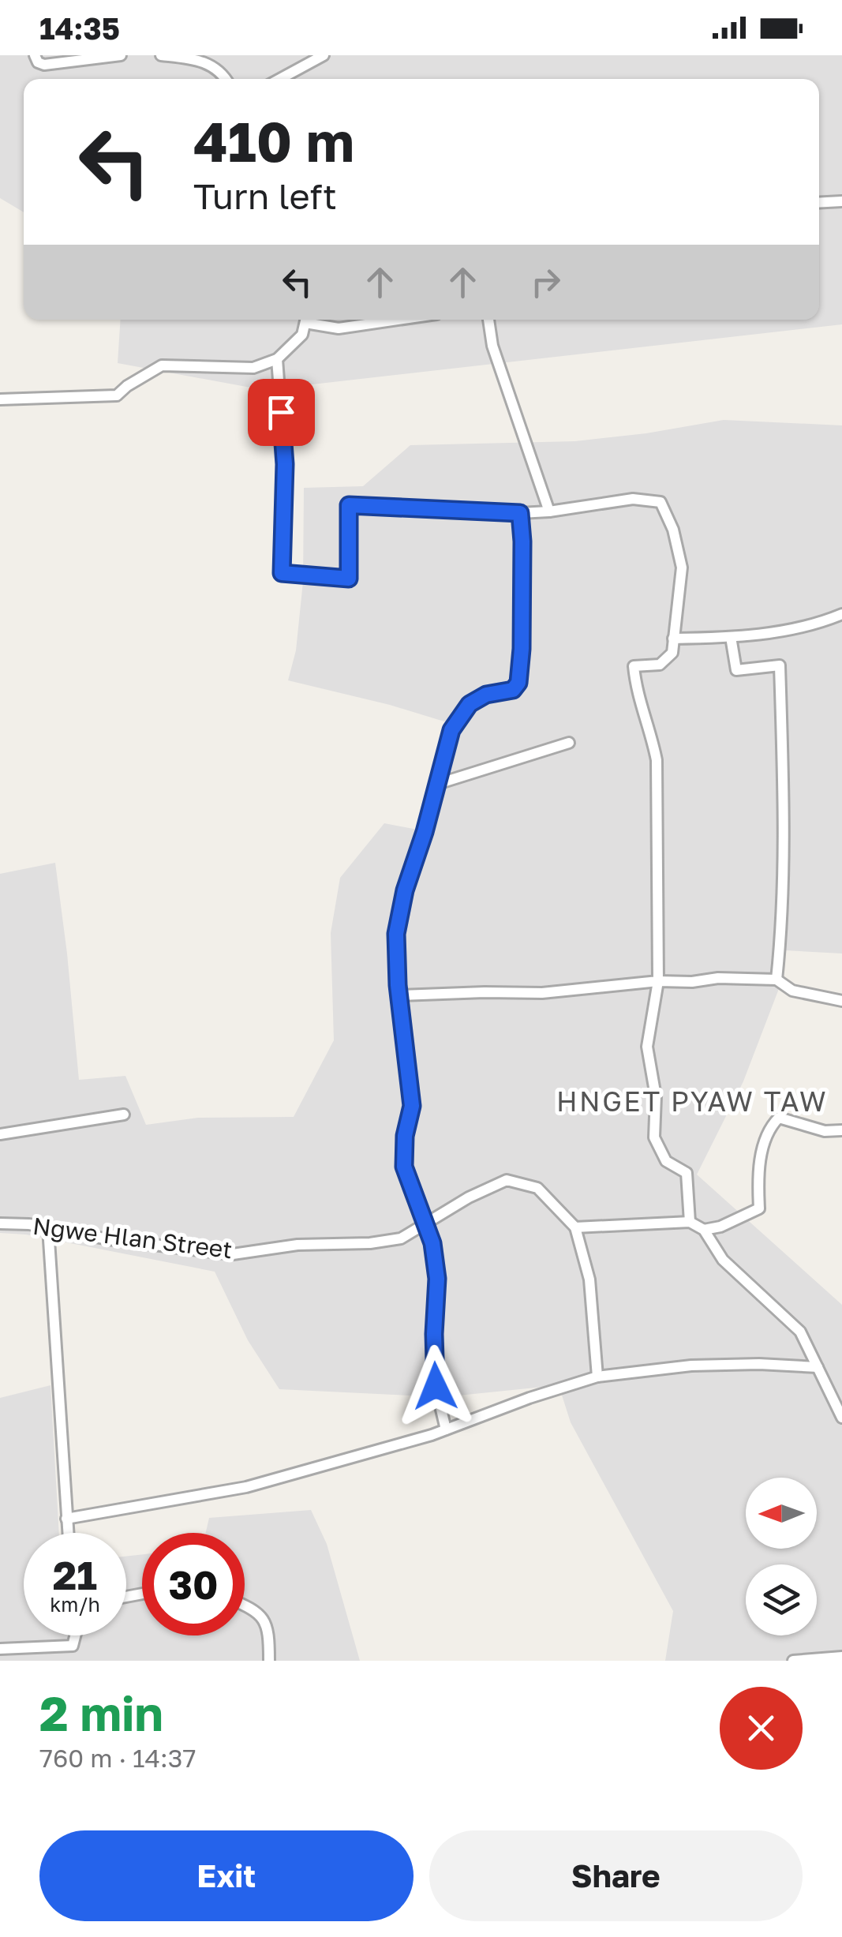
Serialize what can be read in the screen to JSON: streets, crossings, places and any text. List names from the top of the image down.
{
  "streets": {
    "street": ["Ngwe Hlan Street"]
  },
  "districts": ["HNGET PYAW TAW"],
  "north": "left",
  "page": {
    "status": "14:35",
    "turn": ["410 m", "Turn left"],
    "speed": "21 km/h",
    "limit": "30",
    "heading": ["2 min", "760 m · 14:37"],
    "buttons": ["Exit", "Share"]
  }
}
